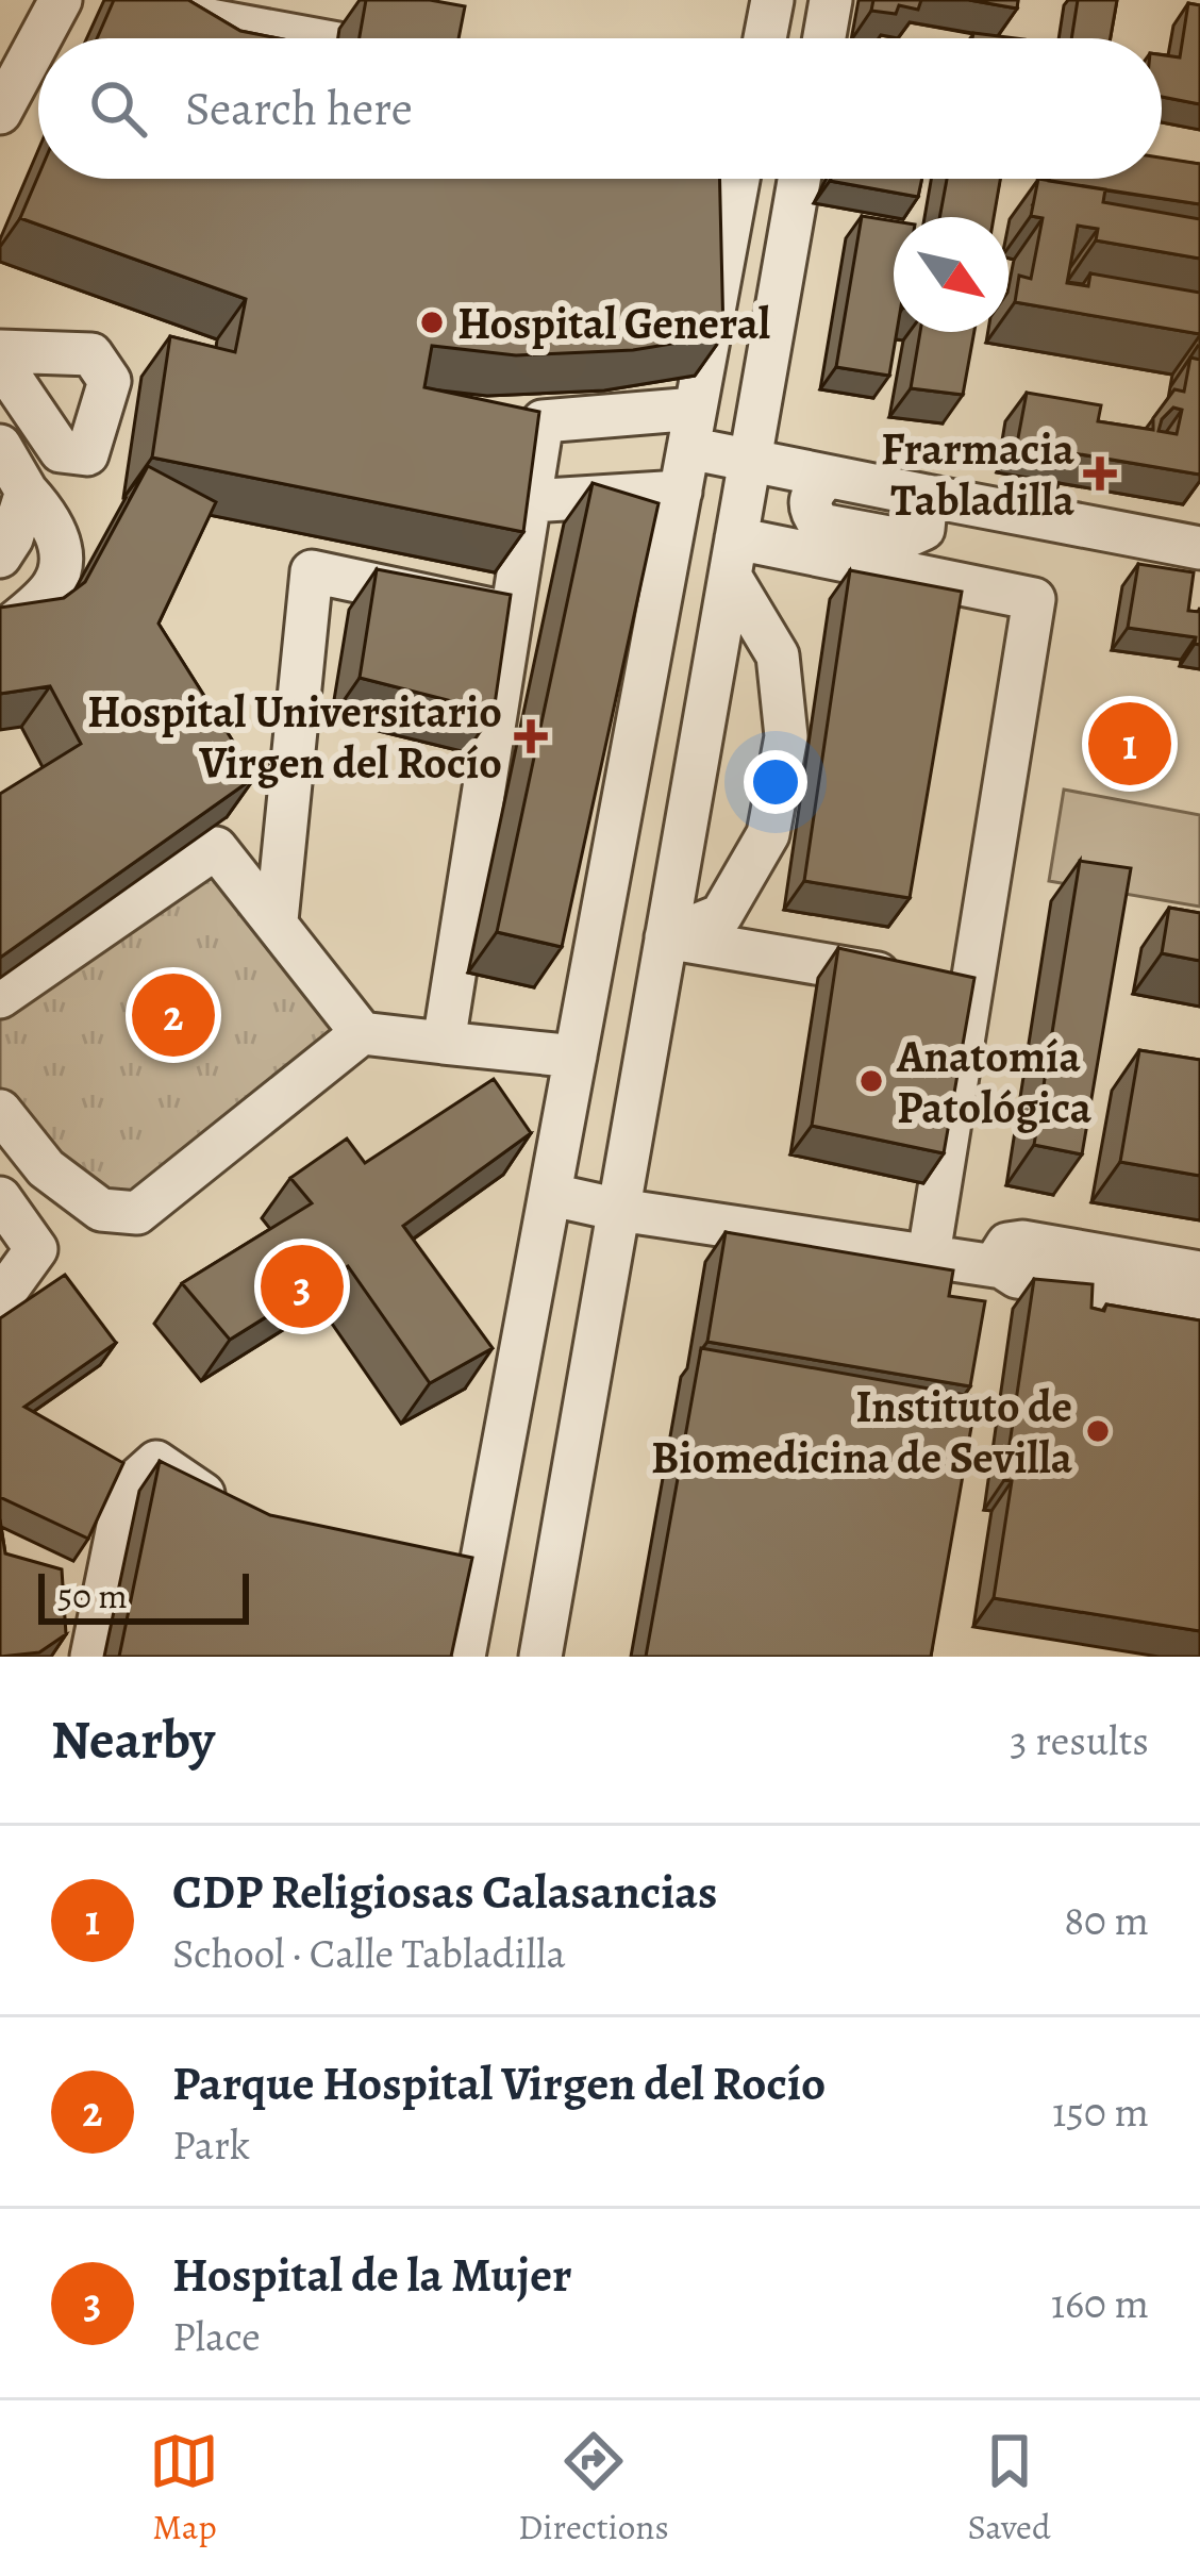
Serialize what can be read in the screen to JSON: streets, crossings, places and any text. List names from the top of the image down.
{
  "places": {
    "other": ["Hospital General", "Anatomía Patológica", "Instituto de Biomedicina de Sevilla"],
    "health": ["Frarmacia Tabladilla", "Hospital Universitario Virgen del Rocío"]
  },
  "scale_bar": "50 m",
  "north": "bottom right",
  "page": {
    "search": "Search here",
    "pins": ["1", "2", "3"],
    "scale": "50 m",
    "heading": ["Nearby", "3 results"],
    "list": [
      {
        "mark": "1",
        "name": "CDP Religiosas Calasancias",
        "note": "School · Calle Tabladilla",
        "value": "80 m"
      },
      {
        "mark": "2",
        "name": "Parque Hospital Virgen del Rocío",
        "note": "Park",
        "value": "150 m"
      },
      {
        "mark": "3",
        "name": "Hospital de la Mujer",
        "note": "Place",
        "value": "160 m"
      }
    ],
    "nav": ["Map", "Directions", "Saved"]
  }
}
